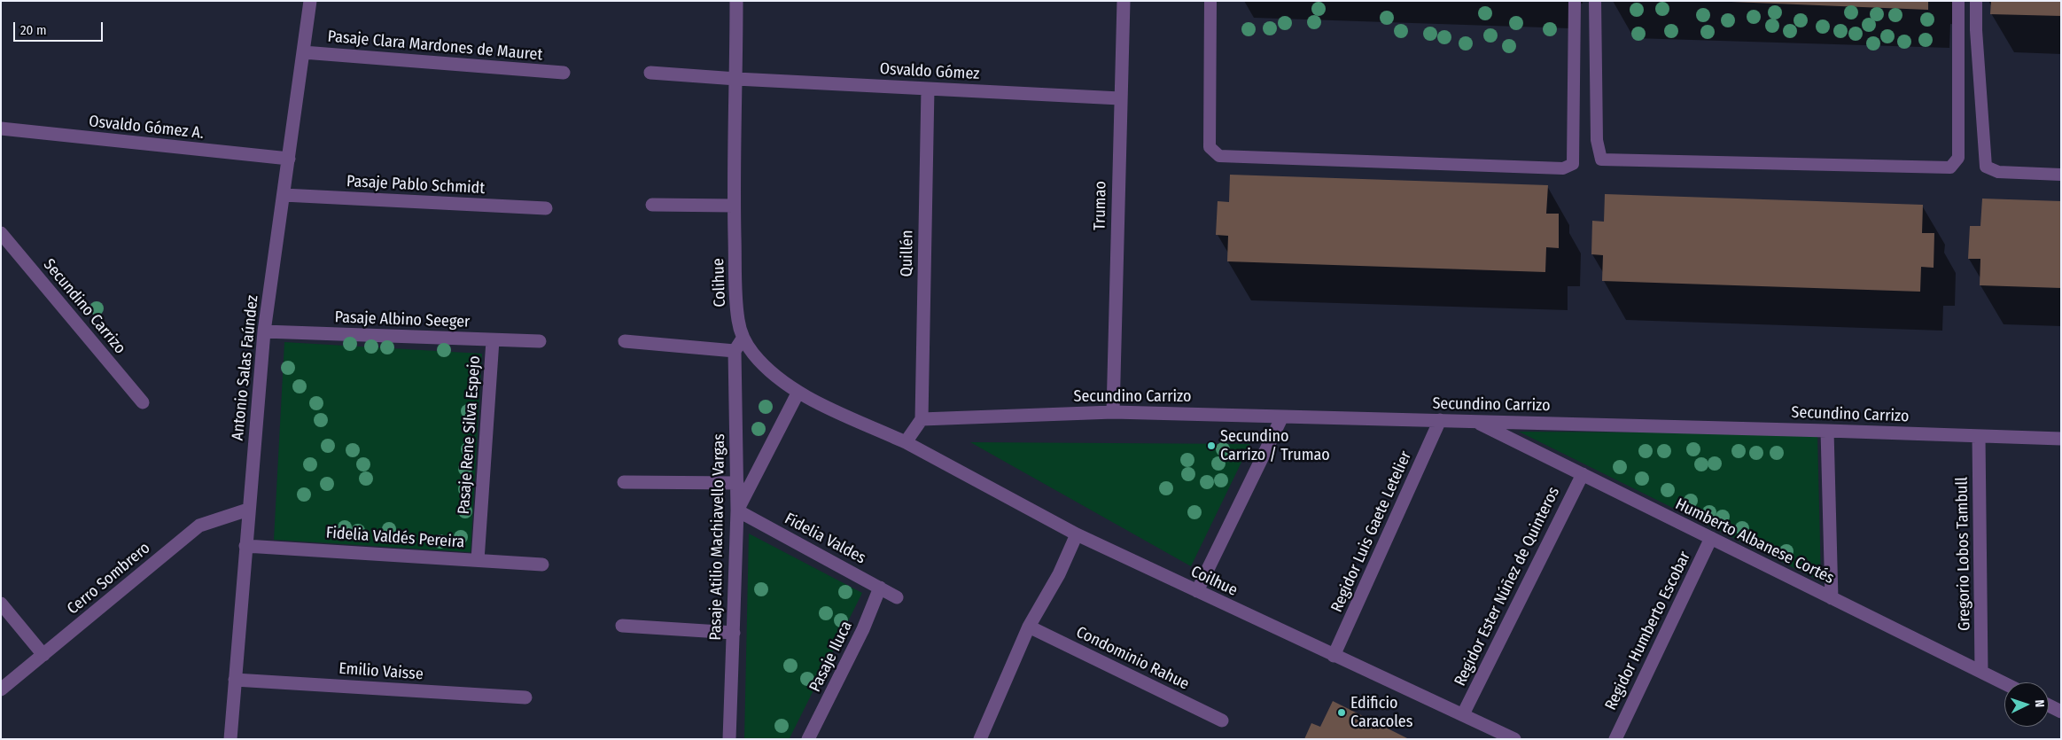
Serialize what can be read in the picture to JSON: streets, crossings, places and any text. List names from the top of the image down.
{
  "streets": {
    "street": [
      "Pasaje Clara Mardones de Mauret",
      "Osvaldo Gómez",
      "Osvaldo Gómez A.",
      "Pasaje Pablo Schmidt",
      "Trumao",
      "Quillén",
      "Colihue",
      "Secundino Carrizo",
      "Pasaje Albino Seeger",
      "Antonio Salas Faúndez",
      "Pasaje Rene Silva Espejo",
      "Regidor Luis Gaete Letelier",
      "Pasaje Atilio Machiavello Vargas",
      "Fidelia Valdés Pereira",
      "Fidelia Valdes",
      "Humberto Albanese Cortés",
      "Gregorio Lobos Tambull",
      "Cerro Sombrero",
      "Coilhue",
      "Regidor Ester Núñez de Quinteros",
      "Regidor Humberto Escobar",
      "Pasaje Iluca",
      "Condominio Rahue",
      "Emilio Vaisse"
    ]
  },
  "crossings": [
    ["Pasaje Clara Mardones de Mauret", "Antonio Salas Faúndez"],
    ["Osvaldo Gómez", "Trumao"],
    ["Osvaldo Gómez", "Quillén"],
    ["Osvaldo Gómez", "Colihue"],
    ["Osvaldo Gómez A.", "Antonio Salas Faúndez"],
    ["Pasaje Pablo Schmidt", "Antonio Salas Faúndez"],
    ["Trumao", "Secundino Carrizo"],
    ["Quillén", "Secundino Carrizo"],
    ["Colihue", "Coilhue"],
    ["Secundino Carrizo", "Regidor Luis Gaete Letelier"],
    ["Secundino Carrizo", "Humberto Albanese Cortés"],
    ["Secundino Carrizo", "Gregorio Lobos Tambull"],
    ["Pasaje Albino Seeger", "Antonio Salas Faúndez"],
    ["Pasaje Albino Seeger", "Pasaje Rene Silva Espejo"],
    ["Antonio Salas Faúndez", "Fidelia Valdés Pereira"],
    ["Antonio Salas Faúndez", "Cerro Sombrero"],
    ["Antonio Salas Faúndez", "Emilio Vaisse"],
    ["Pasaje Rene Silva Espejo", "Fidelia Valdés Pereira"],
    ["Regidor Luis Gaete Letelier", "Coilhue"],
    ["Pasaje Atilio Machiavello Vargas", "Fidelia Valdes"],
    ["Fidelia Valdes", "Pasaje Iluca"],
    ["Humberto Albanese Cortés", "Gregorio Lobos Tambull"],
    ["Humberto Albanese Cortés", "Regidor Ester Núñez de Quinteros"],
    ["Humberto Albanese Cortés", "Regidor Humberto Escobar"],
    ["Coilhue", "Regidor Ester Núñez de Quinteros"]
  ],
  "places": ["Secundino Carrizo / Trumao", "Edificio Caracoles"],
  "scale_bar": "20 m",
  "north": "right"
}
